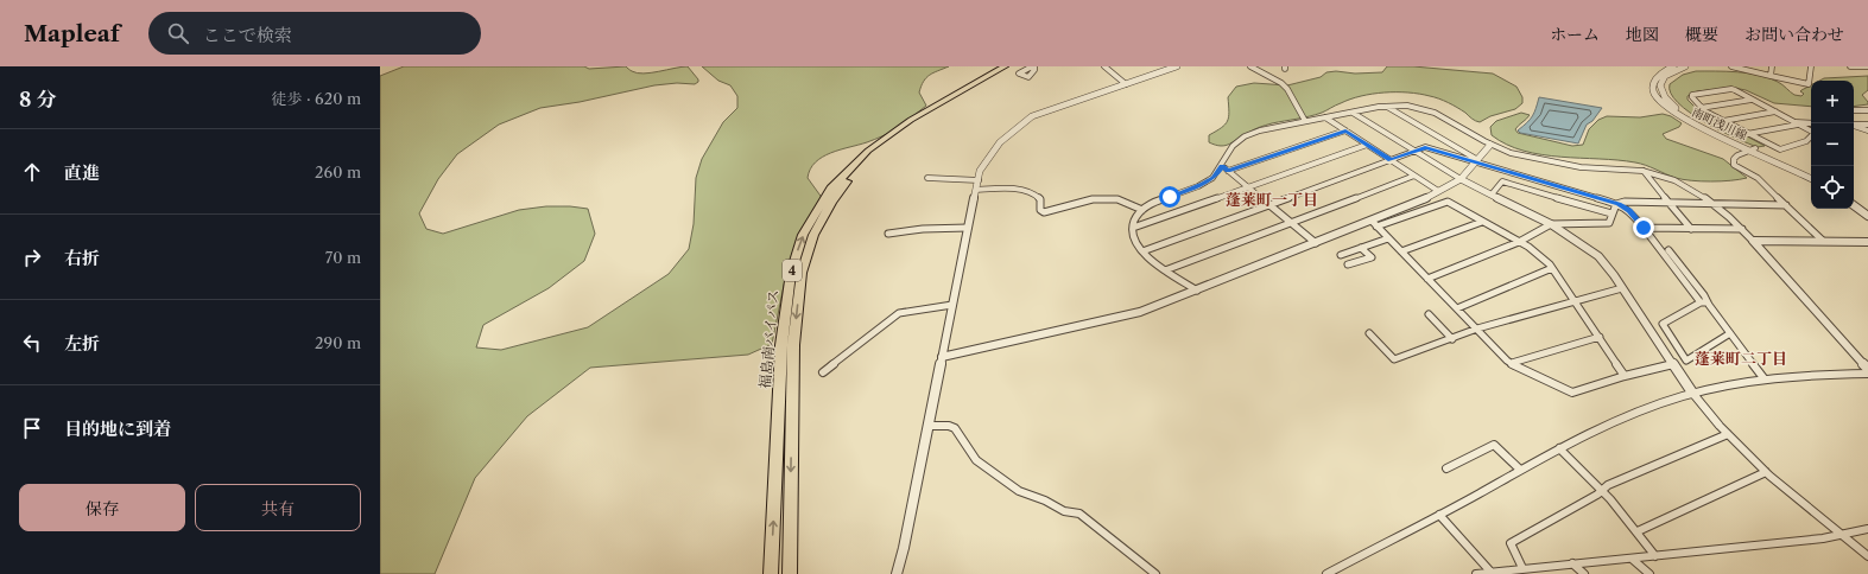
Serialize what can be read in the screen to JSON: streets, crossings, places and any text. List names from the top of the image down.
{
  "streets": {
    "highway": ["4", "福島南バイパス"],
    "street": ["南町浅川線"]
  },
  "districts": ["蓬莱町一丁目", "蓬莱町二丁目"],
  "page": {
    "header": "Mapleaf",
    "search": "ここで検索",
    "nav": [
      "ホーム",
      "地図",
      "概要",
      "お問い合わせ"
    ],
    "heading": ["8 分", "徒歩 · 620 m"],
    "map_buttons": ["+", "−"],
    "list": [
      ["直進", "260 m"],
      ["右折", "70 m"],
      ["左折", "290 m"],
      "目的地に到着"
    ],
    "buttons": ["保存", "共有"]
  }
}
